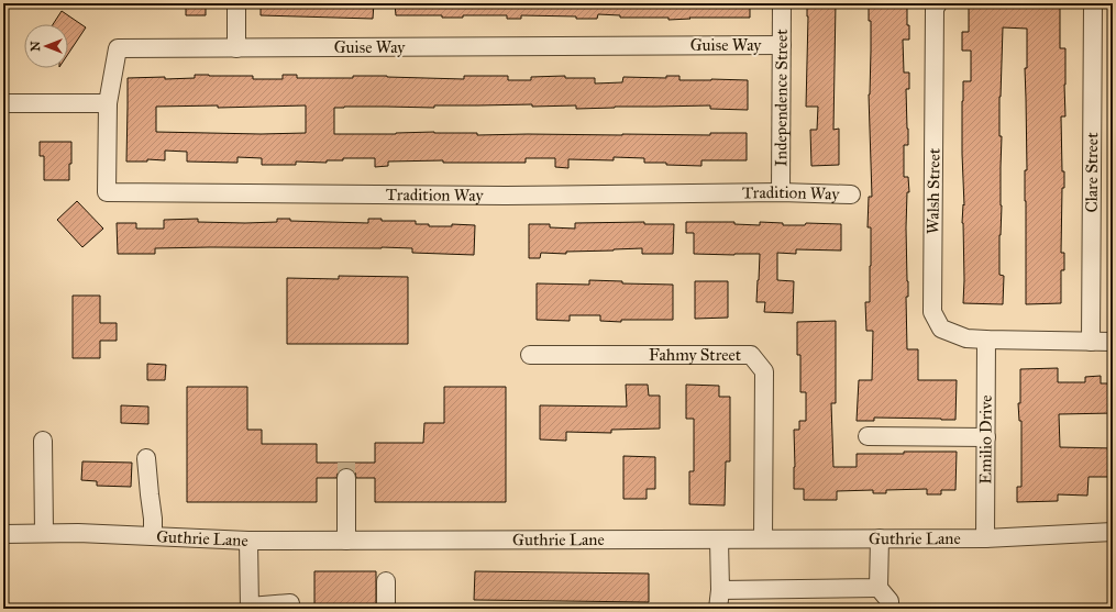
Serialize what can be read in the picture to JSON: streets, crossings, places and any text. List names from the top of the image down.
{
  "streets": {
    "street": [
      "Guise Way",
      "Independence Street",
      "Clare Street",
      "Walsh Street",
      "Tradition Way",
      "Fahmy Street",
      "Emilio Drive",
      "Guthrie Lane"
    ]
  },
  "crossings": [
    ["Guise Way", "Independence Street"],
    ["Guise Way", "Tradition Way"],
    ["Independence Street", "Tradition Way"],
    ["Clare Street", "Walsh Street"],
    ["Walsh Street", "Emilio Drive"],
    ["Fahmy Street", "Guthrie Lane"],
    ["Emilio Drive", "Guthrie Lane"]
  ],
  "north": "left"
}
